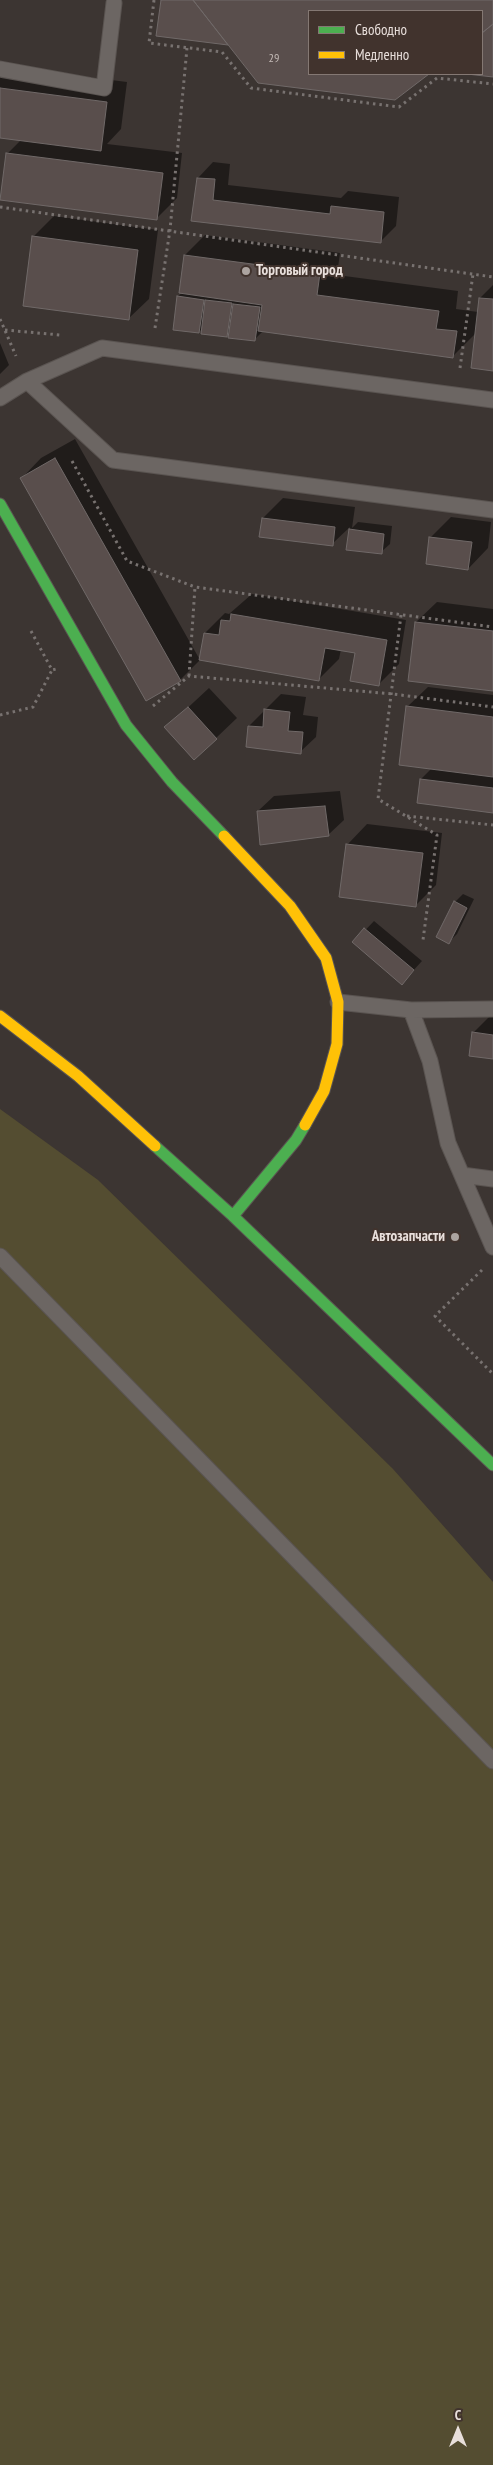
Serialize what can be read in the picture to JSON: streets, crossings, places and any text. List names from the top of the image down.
{
  "places": ["Торговый город", "Автозапчасти"],
  "house_numbers": ["29"],
  "legend": ["Свободно", "Медленно"],
  "north": "top"
}
